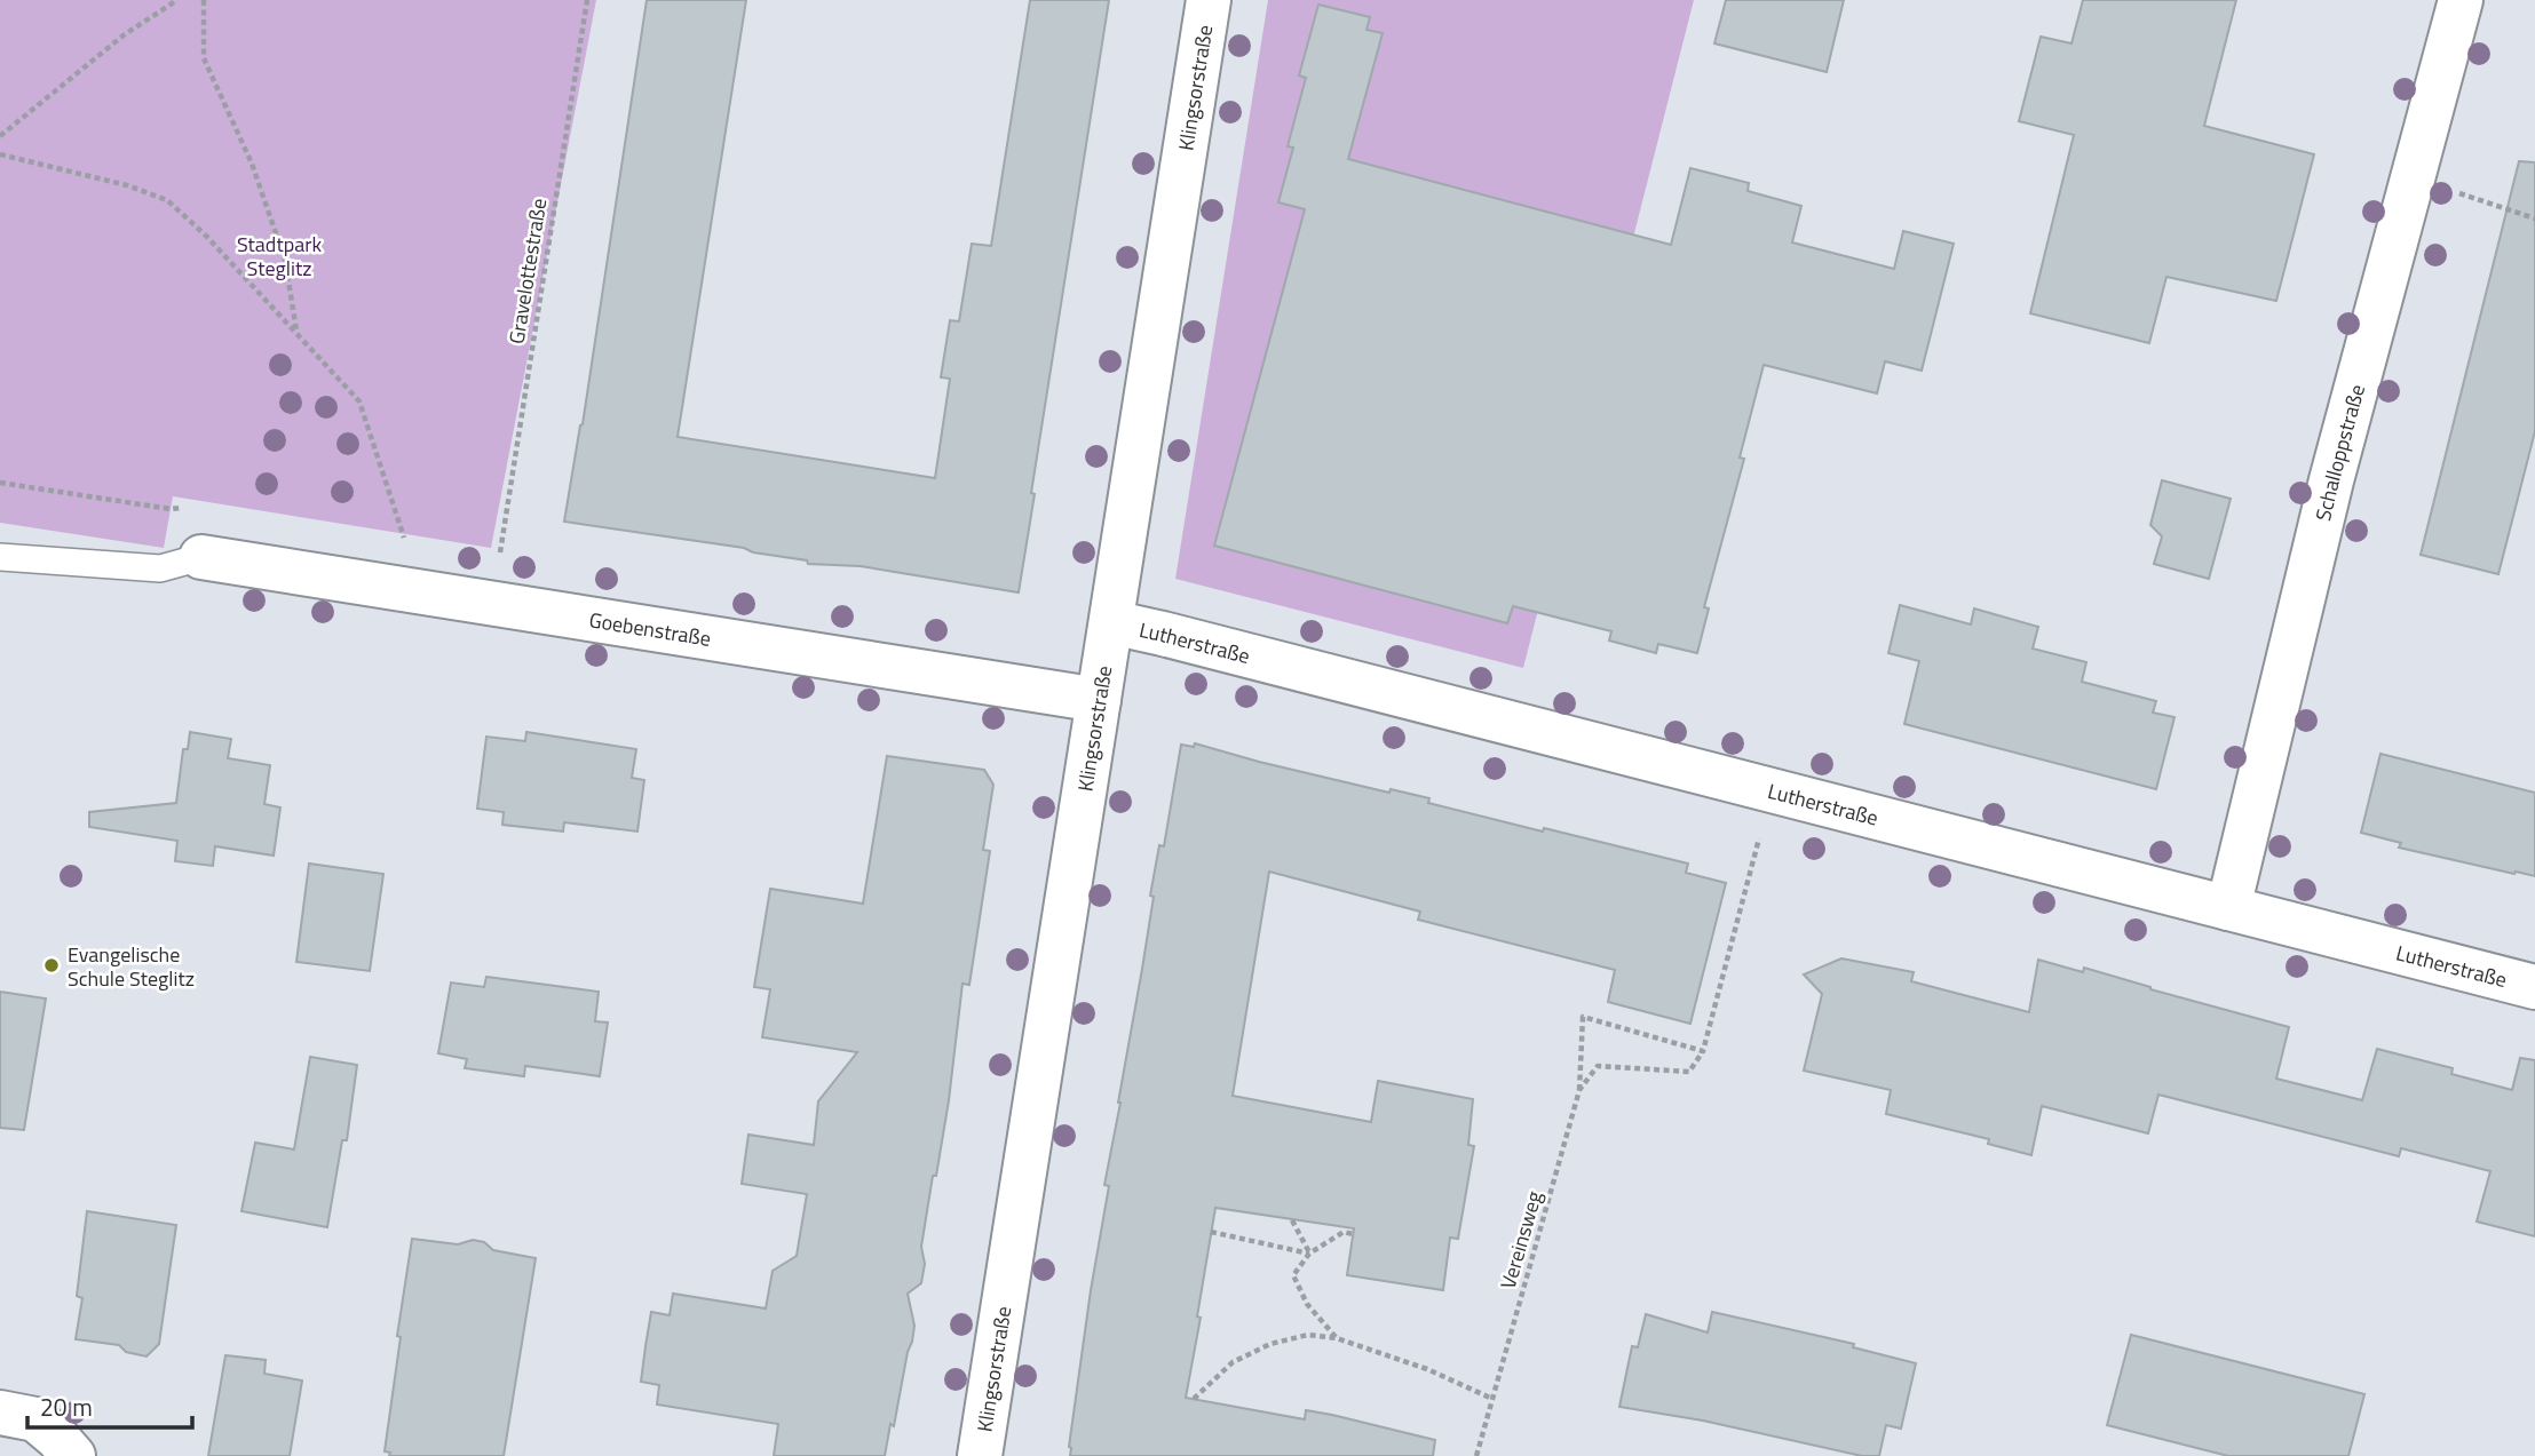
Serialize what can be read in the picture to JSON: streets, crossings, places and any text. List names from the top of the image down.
{
  "streets": {
    "street": [
      "Klingsorstraße",
      "Schalloppstraße",
      "Goebenstraße",
      "Lutherstraße"
    ],
    "path": ["Gravelottestraße", "Vereinsweg"]
  },
  "crossings": [
    ["Klingsorstraße", "Goebenstraße"],
    ["Klingsorstraße", "Lutherstraße"],
    ["Schalloppstraße", "Lutherstraße"]
  ],
  "parks": ["Stadtpark Steglitz"],
  "places": ["Evangelische Schule Steglitz"],
  "scale_bar": "20 m"
}
